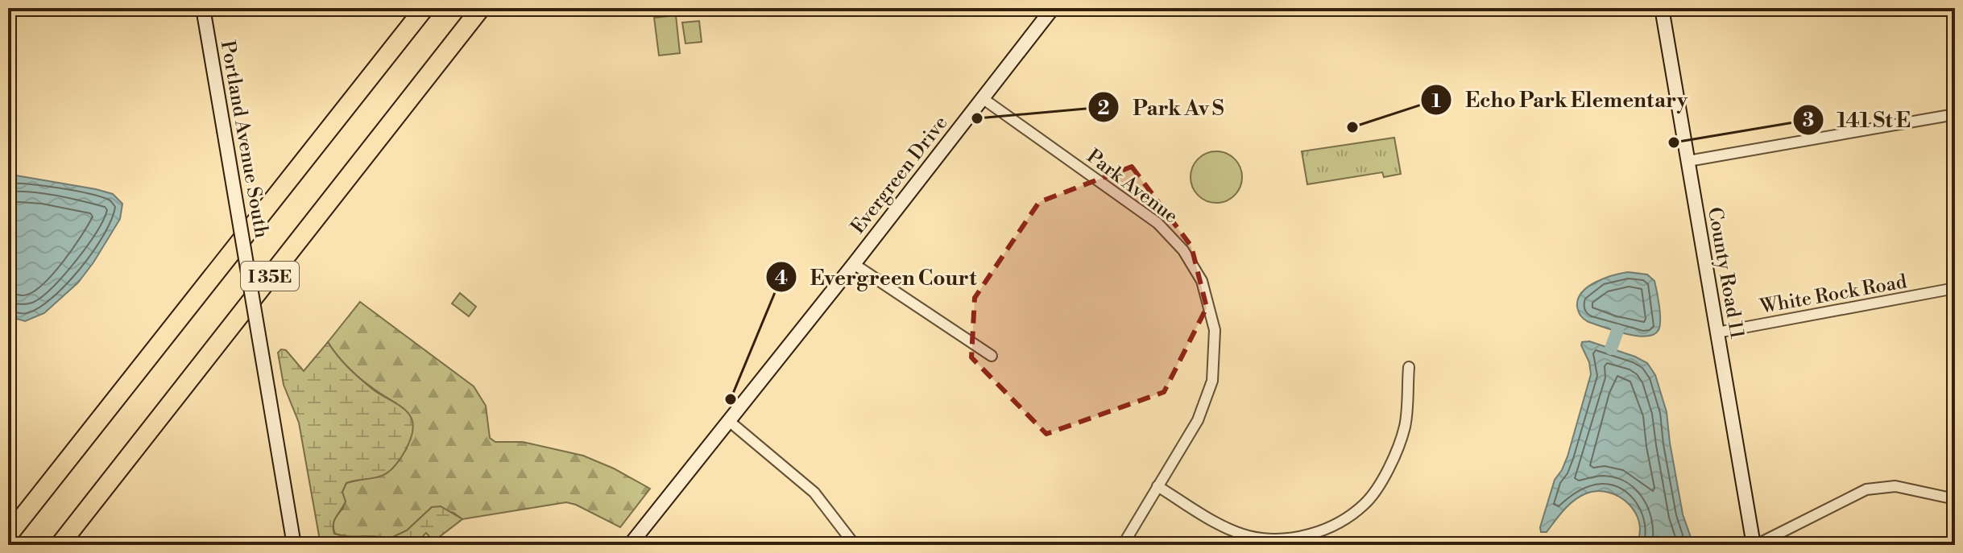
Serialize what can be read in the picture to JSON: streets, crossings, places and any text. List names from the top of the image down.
{
  "streets": {
    "highway": ["I 35E"],
    "street": [
      "Portland Avenue South",
      "Evergreen Drive",
      "Park Avenue",
      "County Road 11",
      "White Rock Road"
    ]
  },
  "crossings": [
    ["Evergreen Drive", "Park Avenue"],
    ["County Road 11", "White Rock Road"]
  ],
  "places": [
    "Park Av S",
    "Echo Park Elementary",
    "141 St E",
    "Evergreen Court"
  ]
}
